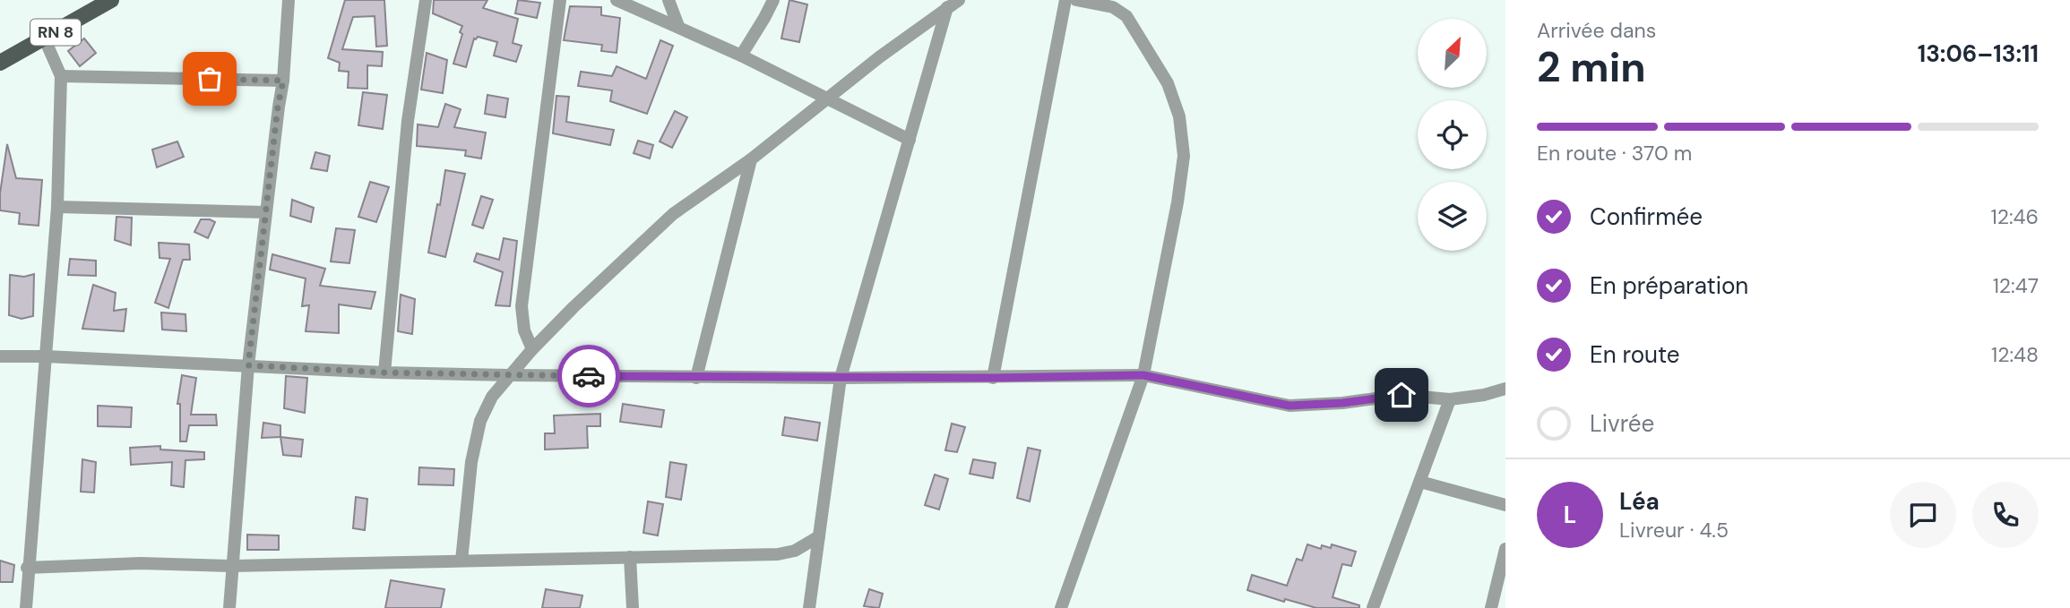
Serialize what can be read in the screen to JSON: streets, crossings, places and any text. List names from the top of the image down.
{
  "streets": {
    "main road": ["RN 8"]
  },
  "north": "top right",
  "page": {
    "heading": ["2 min", "Arrivée dans", "13:06–13:11"],
    "panel": ["Léa", "Livreur · 4.5"],
    "bar": "En route · 370 m",
    "list": [
      ["Confirmée", "12:46"],
      ["En préparation", "12:47"],
      ["En route", "12:48"],
      "Livrée"
    ],
    "round": "L"
  }
}
